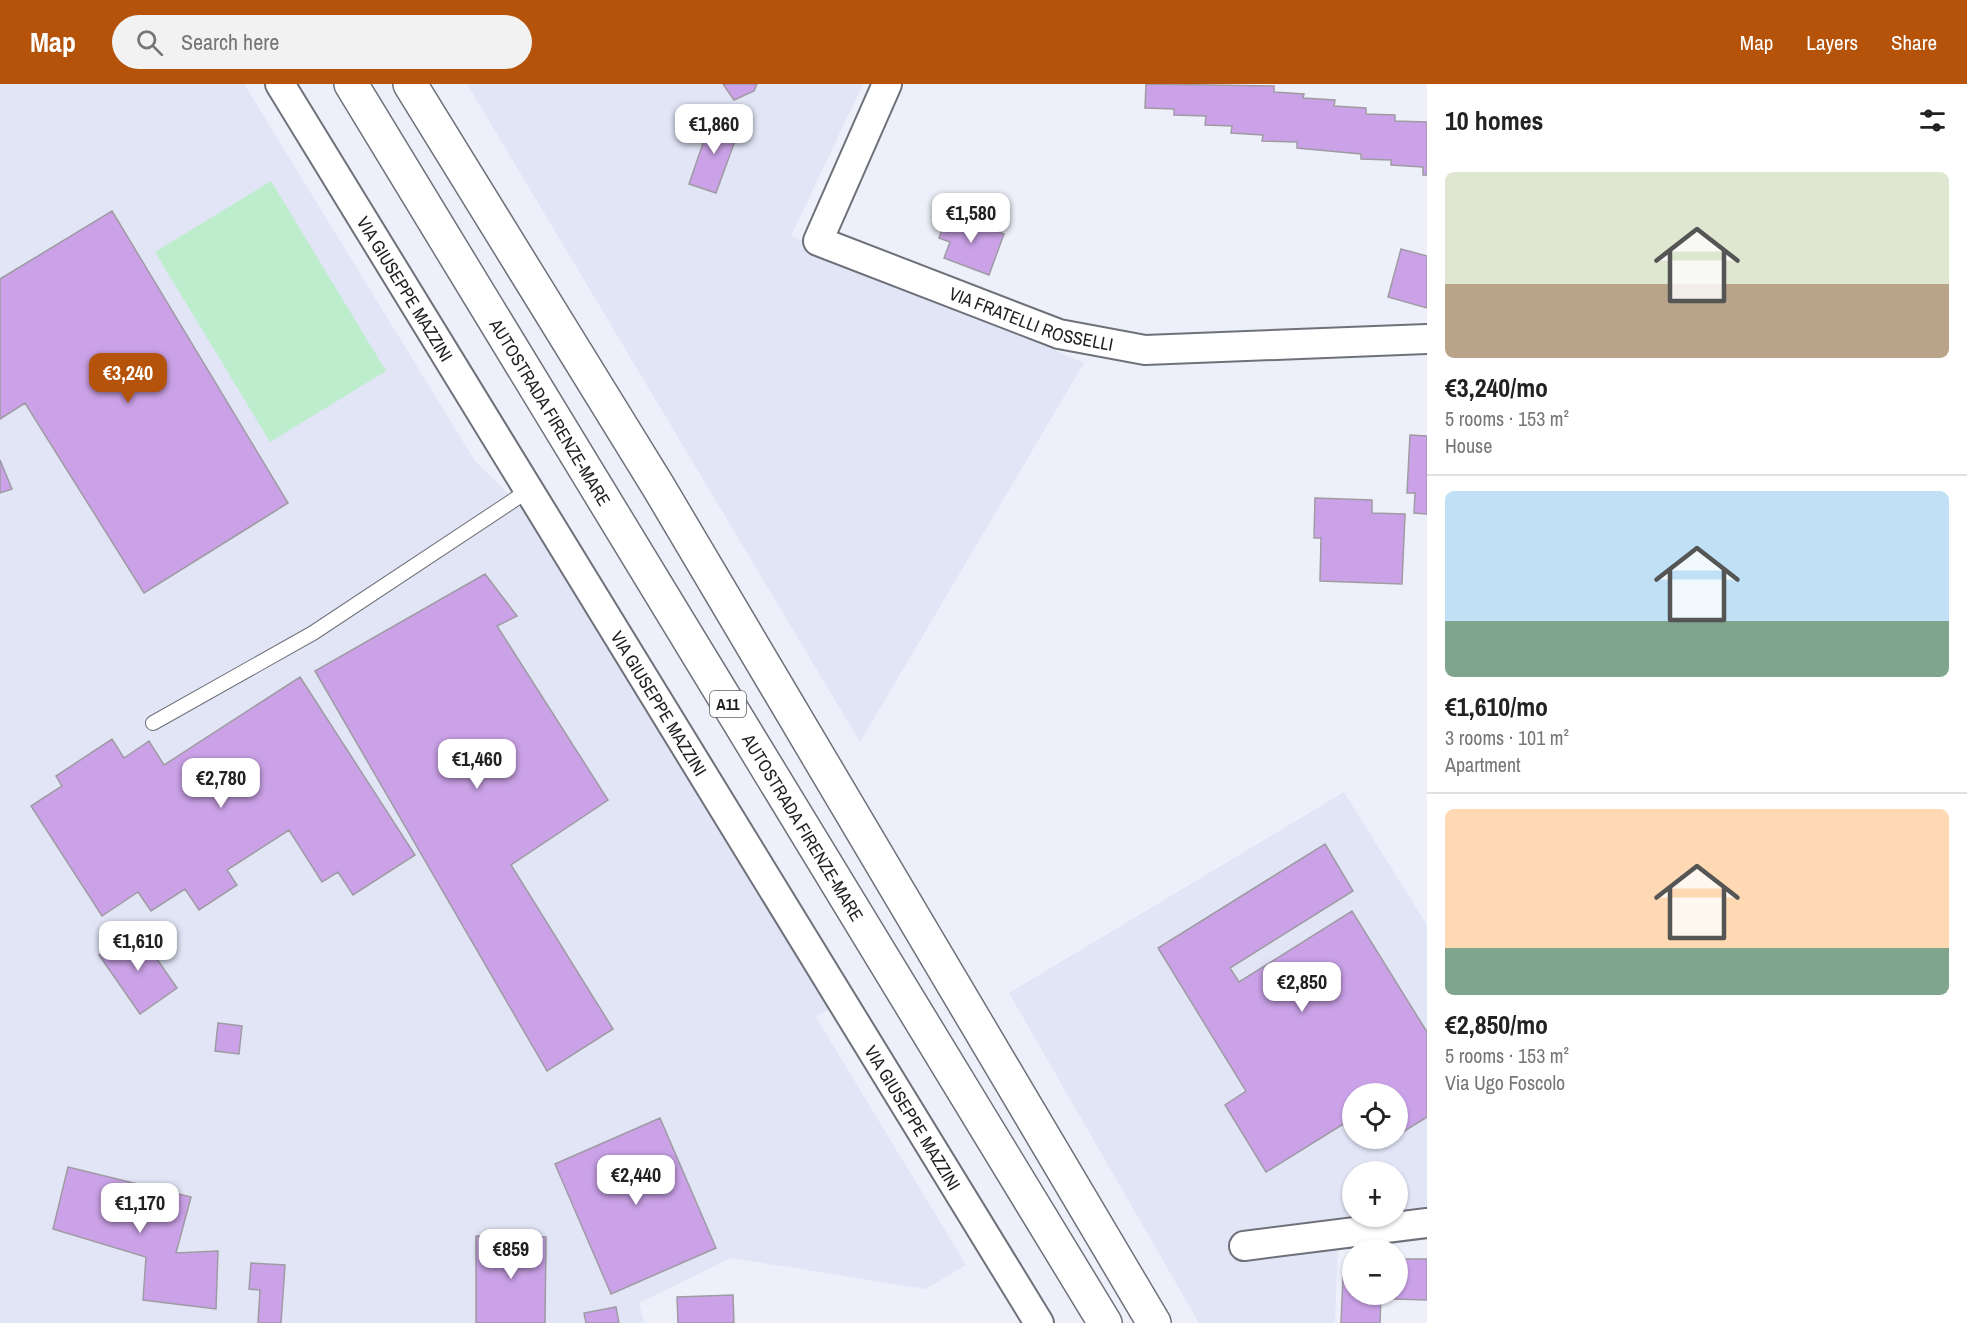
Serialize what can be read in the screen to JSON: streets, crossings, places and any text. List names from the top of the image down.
{
  "streets": {
    "highway": ["AUTOSTRADA FIRENZE-MARE", "A11"],
    "street": ["VIA GIUSEPPE MAZZINI", "VIA FRATELLI ROSSELLI"]
  },
  "page": {
    "header": "Map",
    "search": "Search here",
    "nav": ["Map", "Layers", "Share"],
    "heading": "10 homes",
    "price": [
      "€1,860",
      "€1,580",
      "€3,240",
      "€1,460",
      "€2,780",
      "€1,610",
      "€2,850",
      "€2,440",
      "€1,170",
      "€859"
    ],
    "list": [
      {
        "name": "€3,240/mo",
        "note": "5 rooms · 153 m² · House"
      },
      {
        "name": "€1,610/mo",
        "note": "3 rooms · 101 m² · Apartment"
      },
      {
        "name": "€2,850/mo",
        "note": "5 rooms · 153 m² · Via Ugo Foscolo"
      }
    ],
    "map_buttons": ["+", "−"]
  }
}
